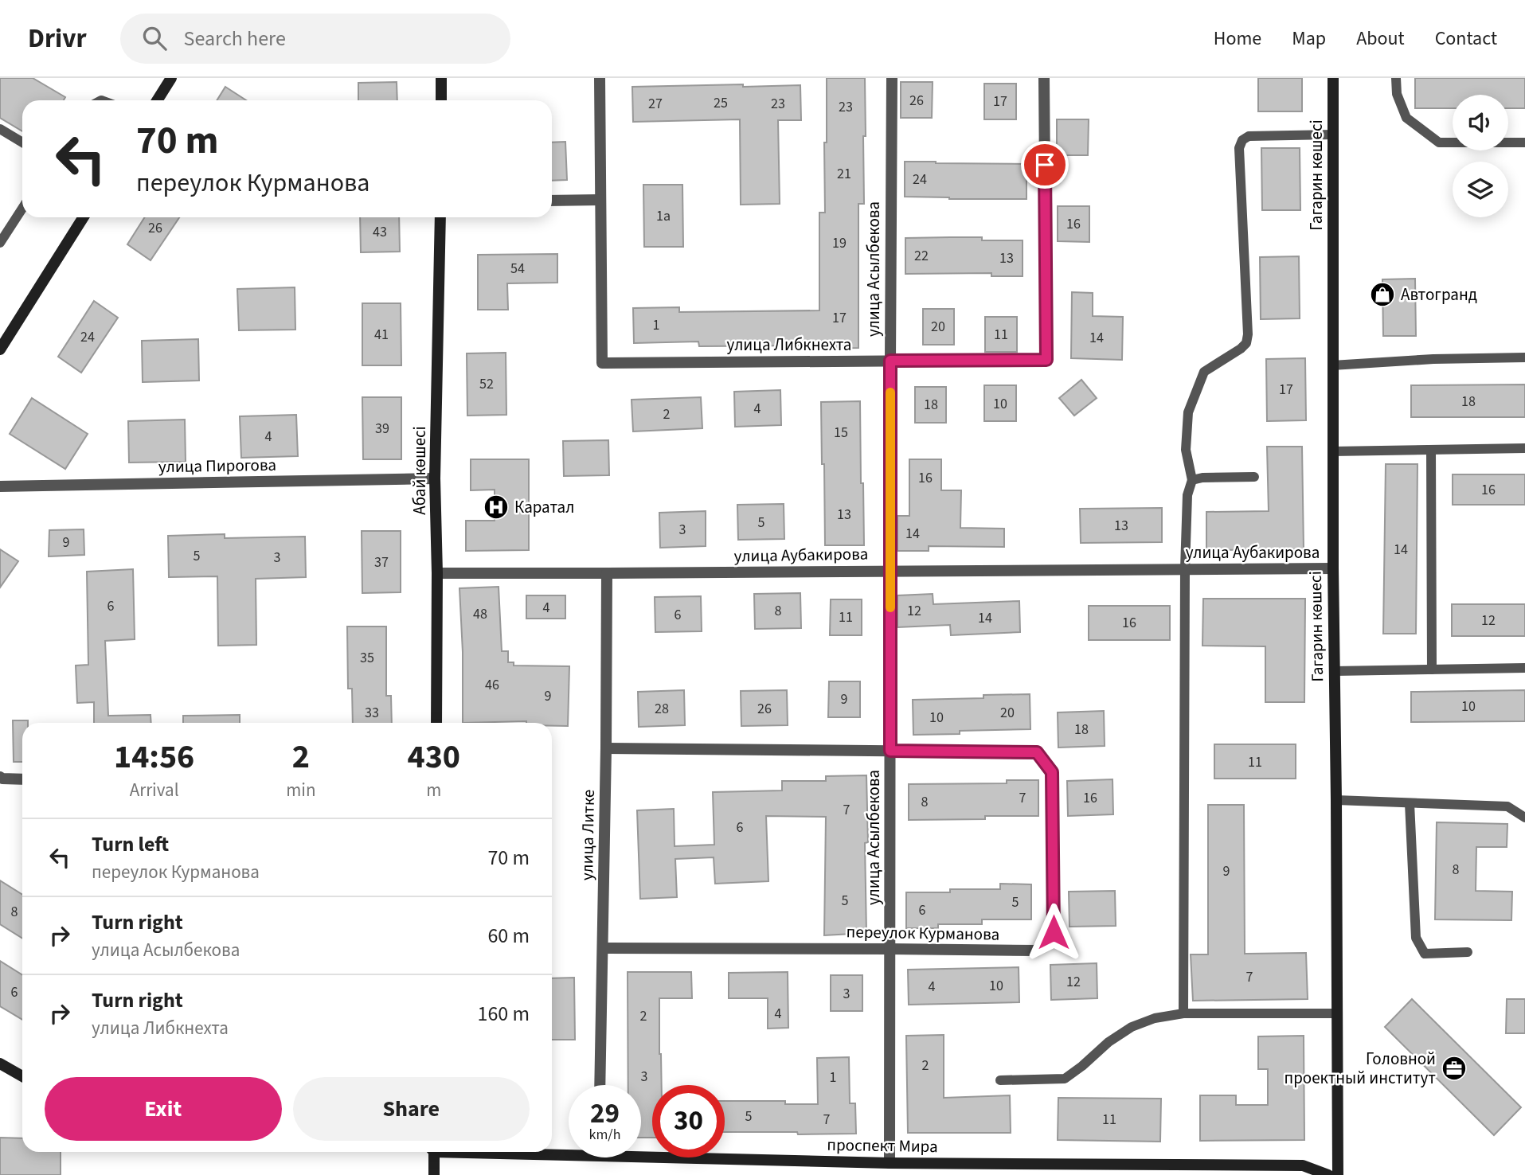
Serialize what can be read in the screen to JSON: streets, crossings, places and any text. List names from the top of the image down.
{
  "streets": {
    "main road": ["Гагарин көшесі", "Абай көшесі", "проспект Мира"],
    "street": [
      "улица Асылбекова",
      "улица Либкнехта",
      "улица Пирогова",
      "улица Аубакирова",
      "улица Литке",
      "переулок Курманова"
    ]
  },
  "crossings": [
    ["Гагарин көшесі", "улица Аубакирова"],
    ["улица Асылбекова", "улица Либкнехта"],
    ["улица Асылбекова", "улица Аубакирова"],
    ["улица Асылбекова", "переулок Курманова"],
    ["улица Асылбекова", "проспект Мира"],
    ["улица Пирогова", "Абай көшесі"],
    ["Абай көшесі", "улица Аубакирова"],
    ["улица Аубакирова", "улица Литке"],
    ["улица Литке", "переулок Курманова"]
  ],
  "places": {
    "shop": ["Автогранд"],
    "hospital": ["Каратал"],
    "office": ["Головной проектный институт"]
  },
  "house_numbers": [
    "26",
    "17",
    "25",
    "27",
    "23",
    "23",
    "21",
    "24",
    "1а",
    "16",
    "26",
    "43",
    "19",
    "22",
    "13",
    "54",
    "17",
    "1",
    "20",
    "41",
    "11",
    "24",
    "14",
    "52",
    "17",
    "18",
    "10",
    "18",
    "4",
    "2",
    "39",
    "15",
    "4",
    "16",
    "16",
    "13",
    "5",
    "13",
    "3",
    "14",
    "9",
    "14",
    "5",
    "3",
    "37",
    "6",
    "4",
    "8",
    "12",
    "48",
    "6",
    "11",
    "14",
    "12",
    "16",
    "35",
    "46",
    "9",
    "9",
    "10",
    "28",
    "26",
    "33",
    "20",
    "10",
    "18",
    "11",
    "7",
    "16",
    "8",
    "7",
    "6",
    "8",
    "9",
    "5",
    "5",
    "6",
    "8",
    "7",
    "12",
    "10",
    "4",
    "6",
    "3",
    "4",
    "2",
    "2",
    "3",
    "1",
    "5",
    "7",
    "11"
  ],
  "page": {
    "header": "Drivr",
    "search": "Search here",
    "nav": [
      "Home",
      "Map",
      "About",
      "Contact"
    ],
    "turn": ["70 m", "переулок Курманова"],
    "eta": [
      "14:56",
      "Arrival",
      "2",
      "min",
      "430",
      "m"
    ],
    "list": [
      {
        "name": "Turn left",
        "note": "переулок Курманова",
        "value": "70 m"
      },
      {
        "name": "Turn right",
        "note": "улица Асылбекова",
        "value": "60 m"
      },
      {
        "name": "Turn right",
        "note": "улица Либкнехта",
        "value": "160 m"
      }
    ],
    "buttons": ["Exit", "Share"],
    "speed": "29 km/h",
    "limit": "30"
  }
}
